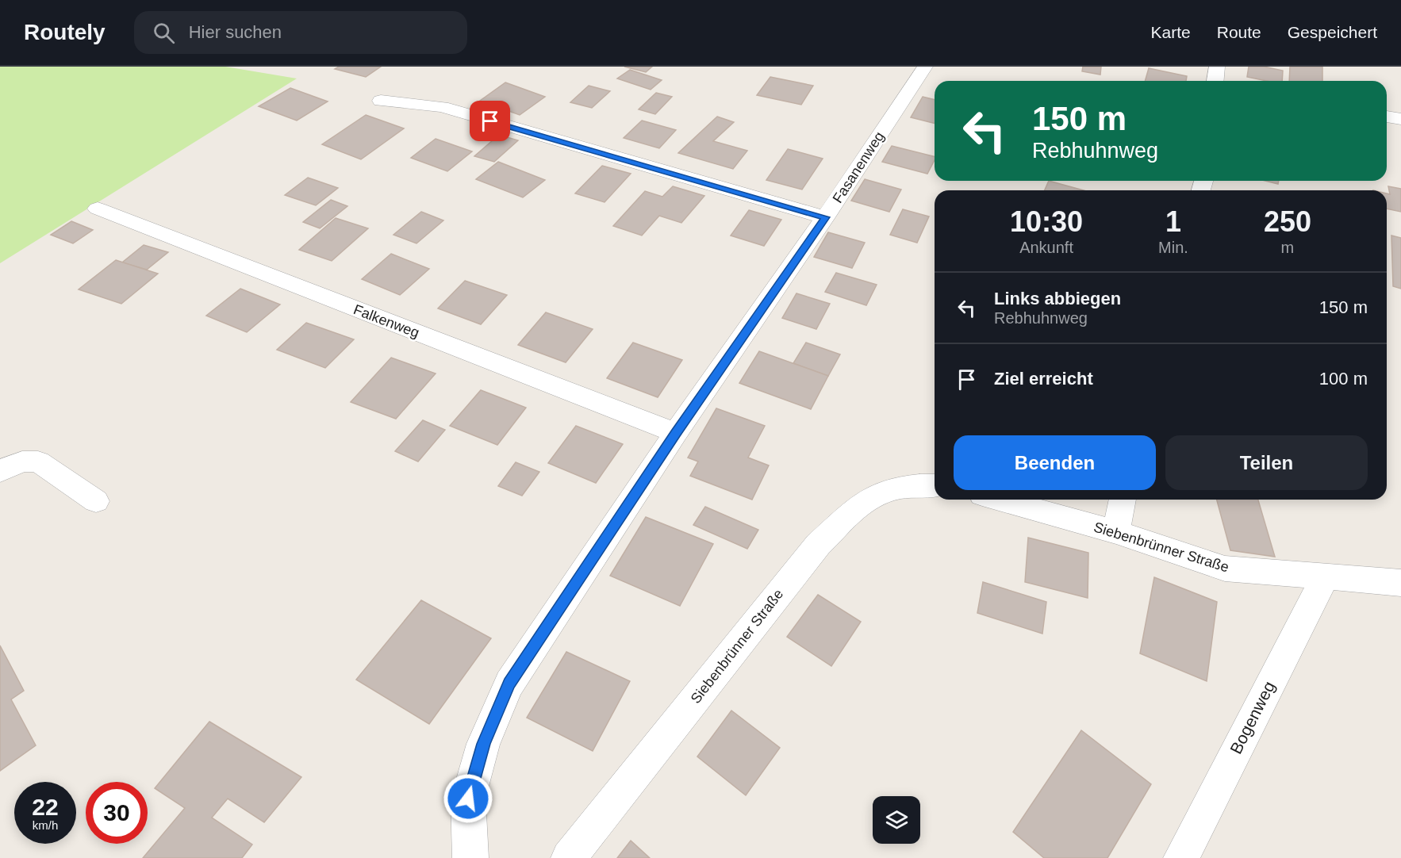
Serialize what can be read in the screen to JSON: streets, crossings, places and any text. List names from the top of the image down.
{
  "streets": {
    "street": [
      "Fasanenweg",
      "Falkenweg",
      "Siebenbrünner Straße",
      "Bogenweg"
    ]
  },
  "crossings": [
    ["Fasanenweg", "Falkenweg"],
    ["Siebenbrünner Straße", "Bogenweg"]
  ],
  "page": {
    "header": "Routely",
    "search": "Hier suchen",
    "nav": ["Karte", "Route", "Gespeichert"],
    "turn": ["150 m", "Rebhuhnweg"],
    "eta": [
      "10:30",
      "Ankunft",
      "1",
      "Min.",
      "250",
      "m"
    ],
    "list": [
      {
        "name": "Links abbiegen",
        "note": "Rebhuhnweg",
        "value": "150 m"
      },
      {
        "name": "Ziel erreicht",
        "value": "100 m"
      }
    ],
    "buttons": ["Beenden", "Teilen"],
    "speed": "22 km/h",
    "limit": "30"
  }
}
